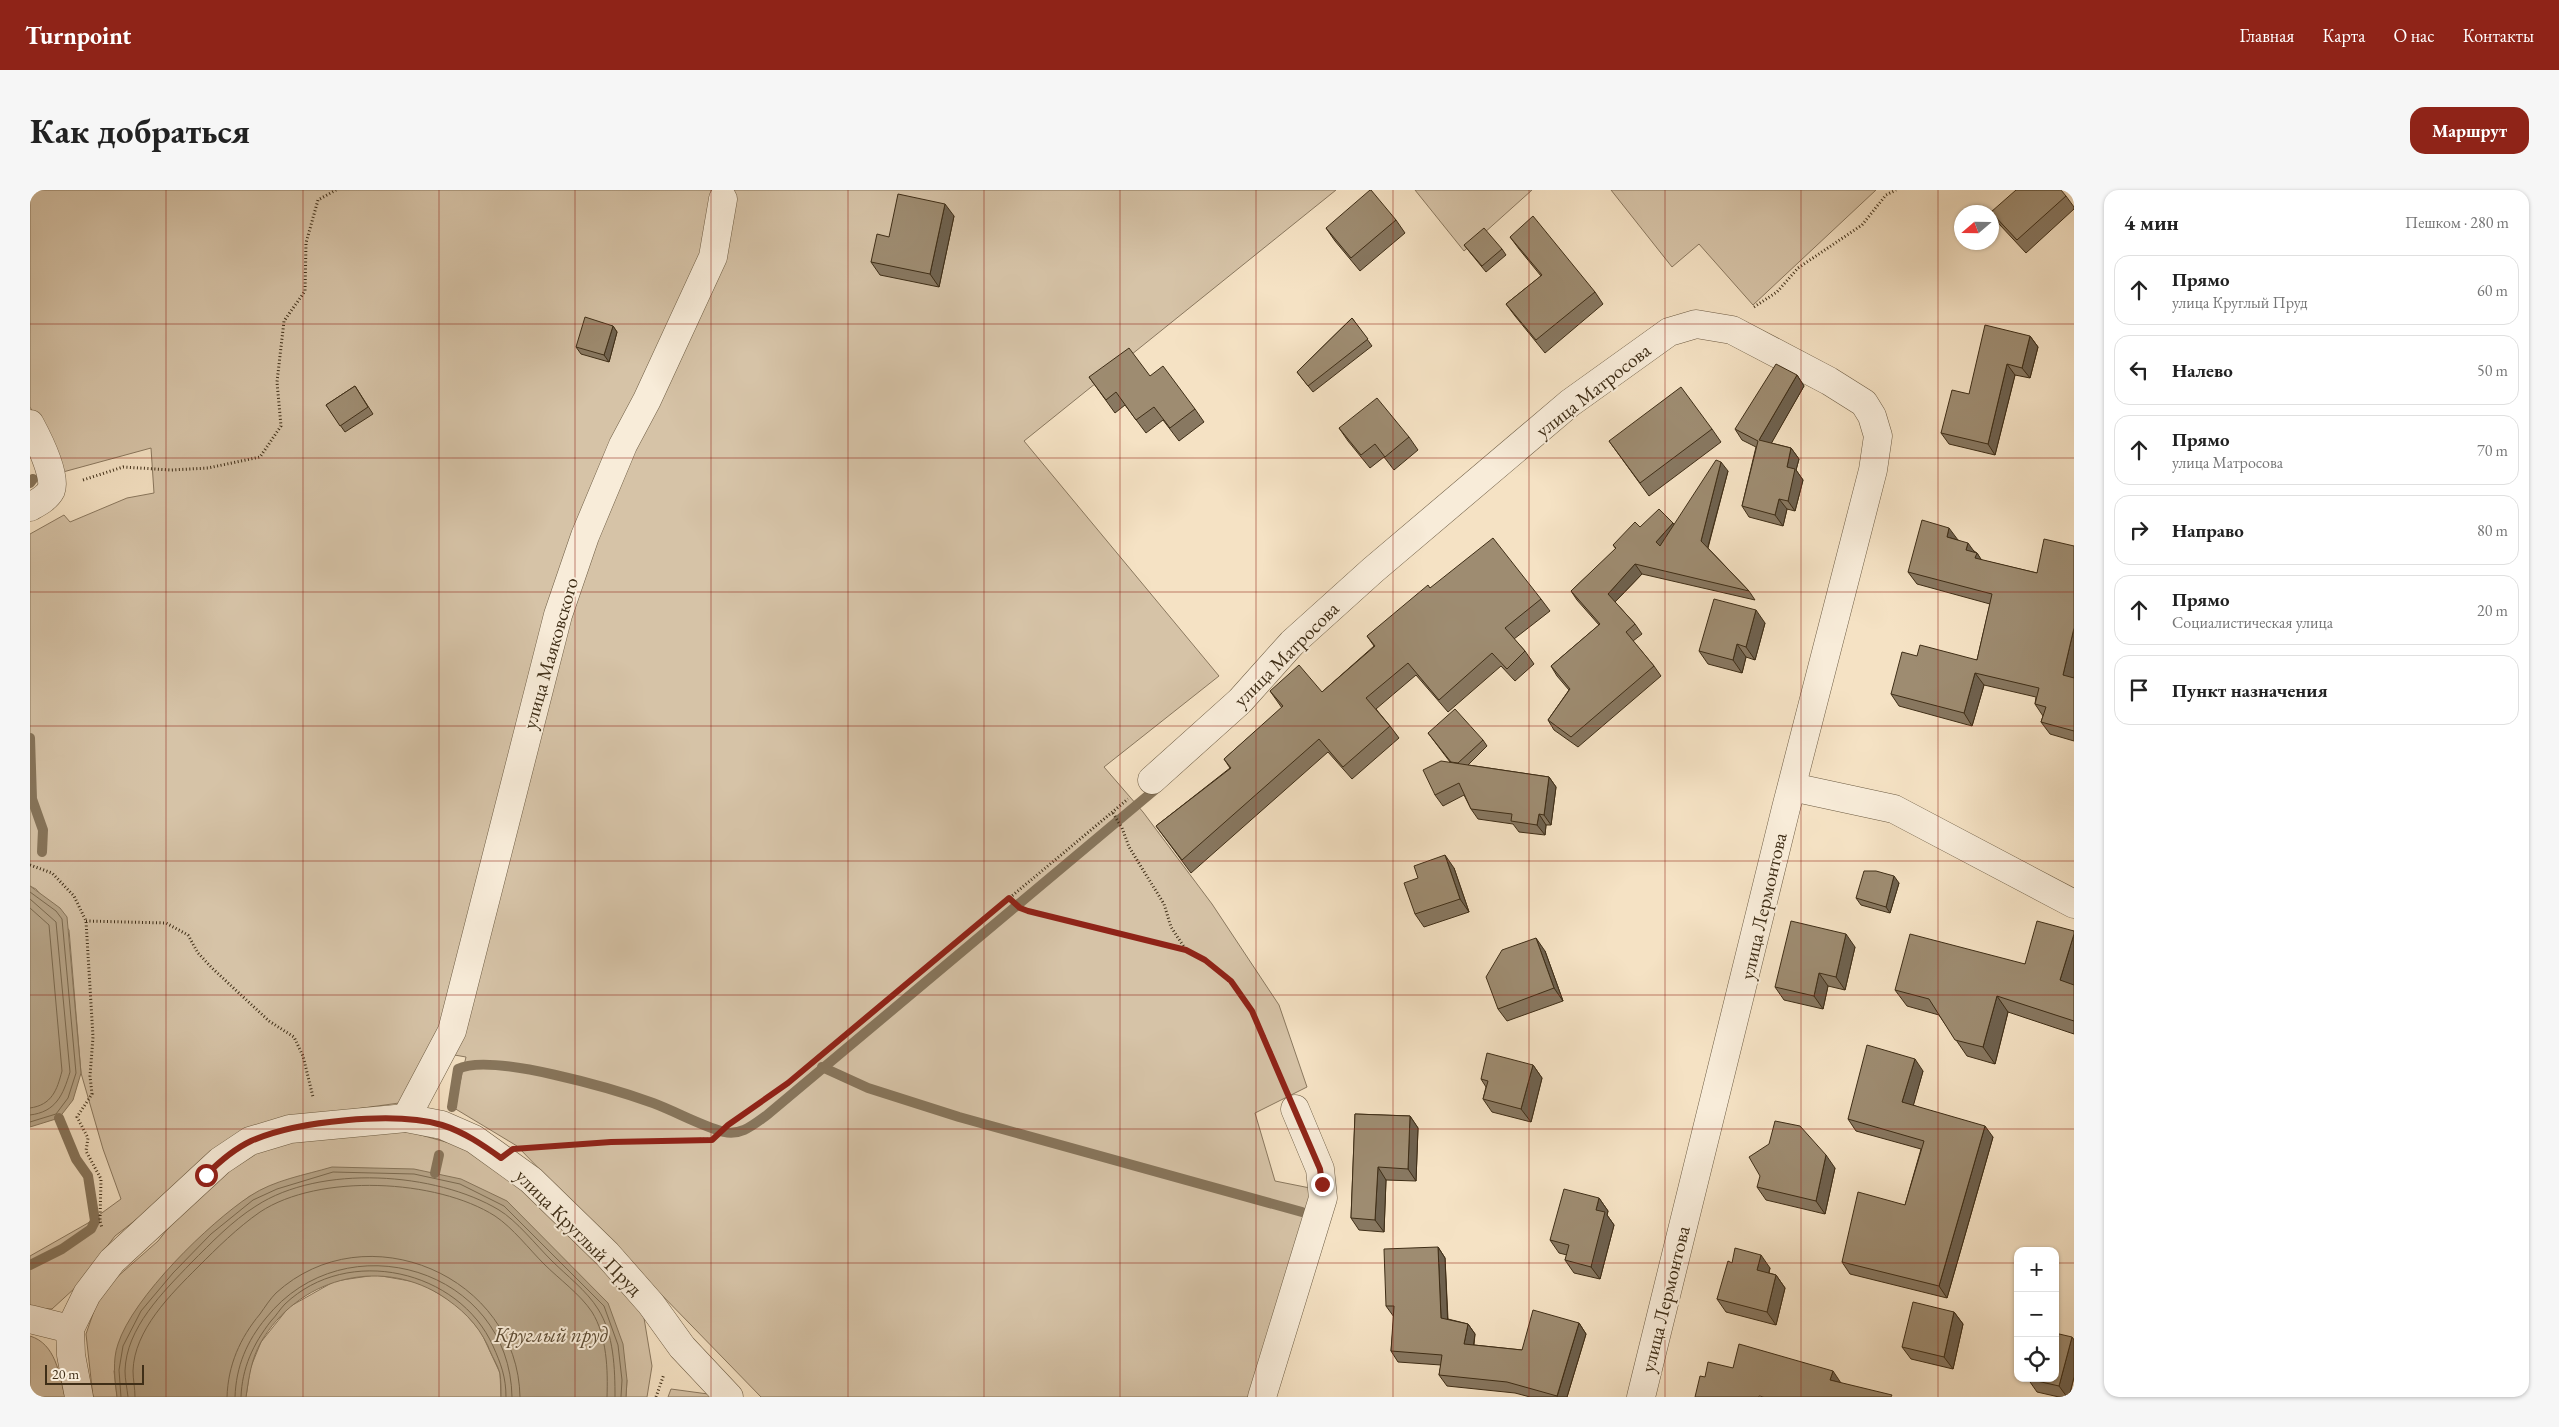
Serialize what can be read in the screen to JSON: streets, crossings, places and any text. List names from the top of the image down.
{
  "streets": {
    "street": [
      "улица Матросова",
      "улица Маяковского",
      "улица Лермонтова",
      "улица Круглый Пруд"
    ]
  },
  "crossings": [
    ["улица Матросова", "улица Лермонтова"],
    ["улица Маяковского", "улица Круглый Пруд"]
  ],
  "water": ["Круглый пруд"],
  "scale_bar": "20 m",
  "north": "left",
  "page": {
    "header": "Turnpoint",
    "nav": [
      "Главная",
      "Карта",
      "О нас",
      "Контакты"
    ],
    "buttons": "Маршрут",
    "title": "Как добраться",
    "heading": ["4 мин", "Пешком · 280 m"],
    "list": [
      ["Прямо", "улица Круглый Пруд", "60 m"],
      ["Налево", "50 m"],
      ["Прямо", "улица Матросова", "70 m"],
      ["Направо", "80 m"],
      ["Прямо", "Социалистическая улица", "20 m"],
      "Пункт назначения"
    ],
    "map_buttons": ["+", "−"],
    "scale": "20 m"
  }
}
